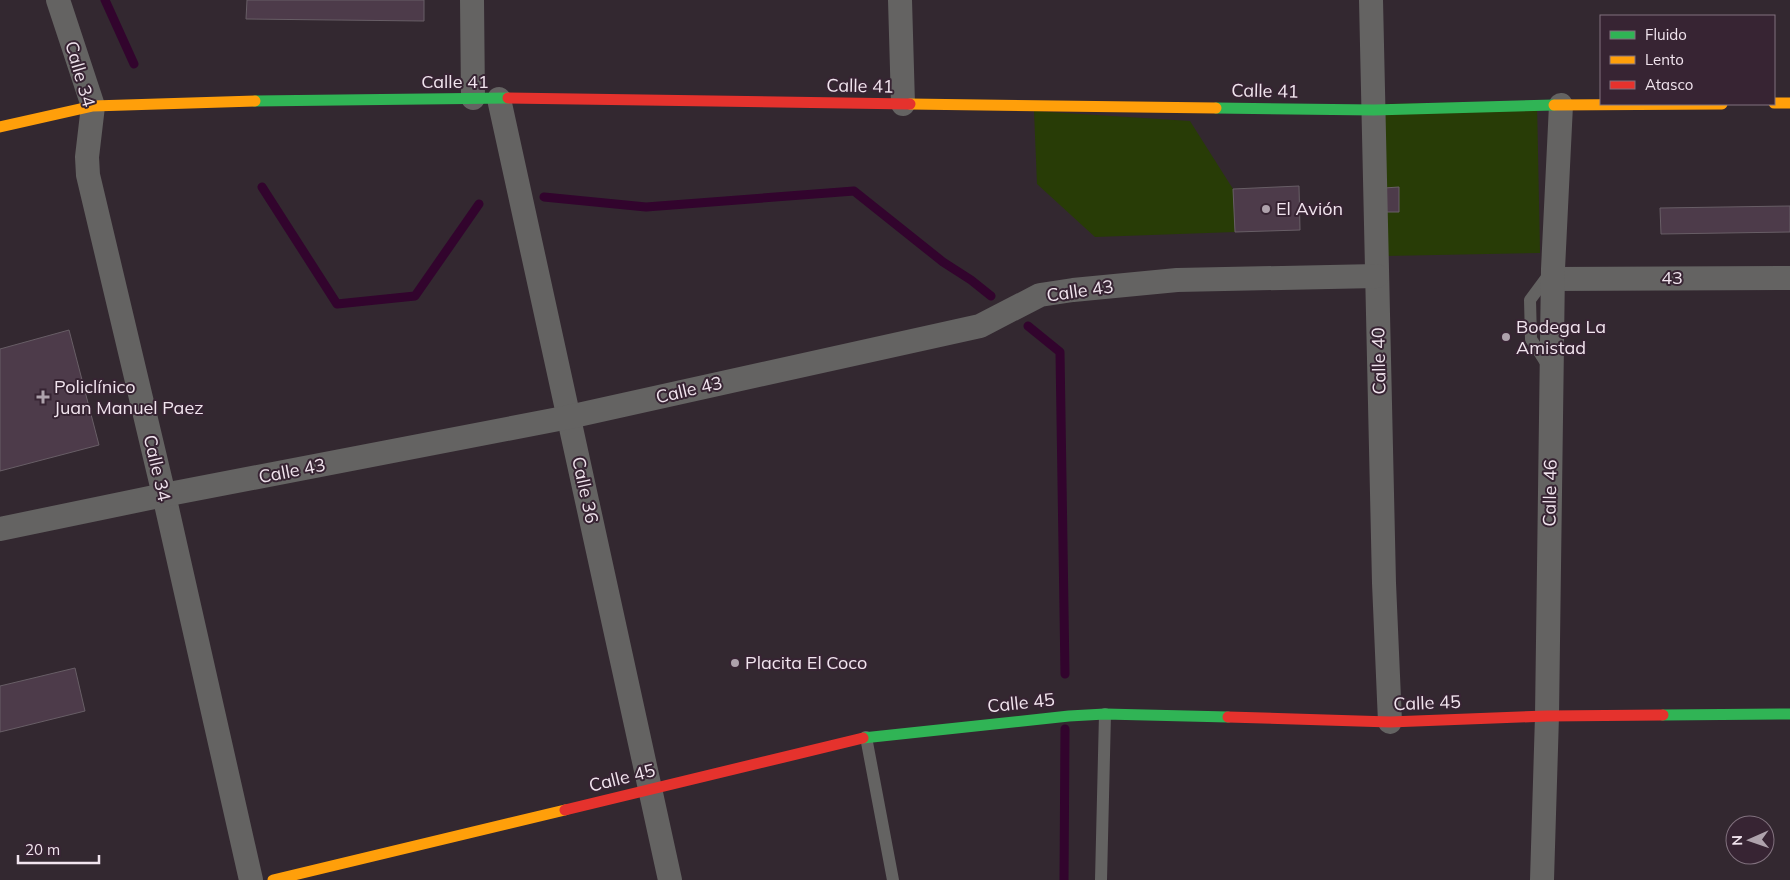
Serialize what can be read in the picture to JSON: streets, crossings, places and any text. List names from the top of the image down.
{
  "streets": {
    "main road": ["Calle 41", "Calle 45"],
    "street": [
      "Calle 34",
      "43",
      "Calle 43",
      "Calle 40",
      "Calle 36",
      "Calle 46"
    ]
  },
  "crossings": [
    ["Calle 34", "Calle 41"],
    ["Calle 34", "Calle 43"],
    ["Calle 41", "Calle 40"],
    ["Calle 41", "Calle 36"],
    ["Calle 41", "Calle 46"],
    ["43", "Calle 46"],
    ["Calle 43", "Calle 40"],
    ["Calle 43", "Calle 36"],
    ["Calle 40", "Calle 45"],
    ["Calle 36", "Calle 45"],
    ["Calle 46", "Calle 45"]
  ],
  "places": {
    "other": ["El Avión", "Bodega La Amistad", "Placita El Coco"],
    "health": ["Policlínico Juan Manuel Paez"]
  },
  "legend": ["Fluido", "Lento", "Atasco"],
  "scale_bar": "20 m",
  "north": "left"
}
